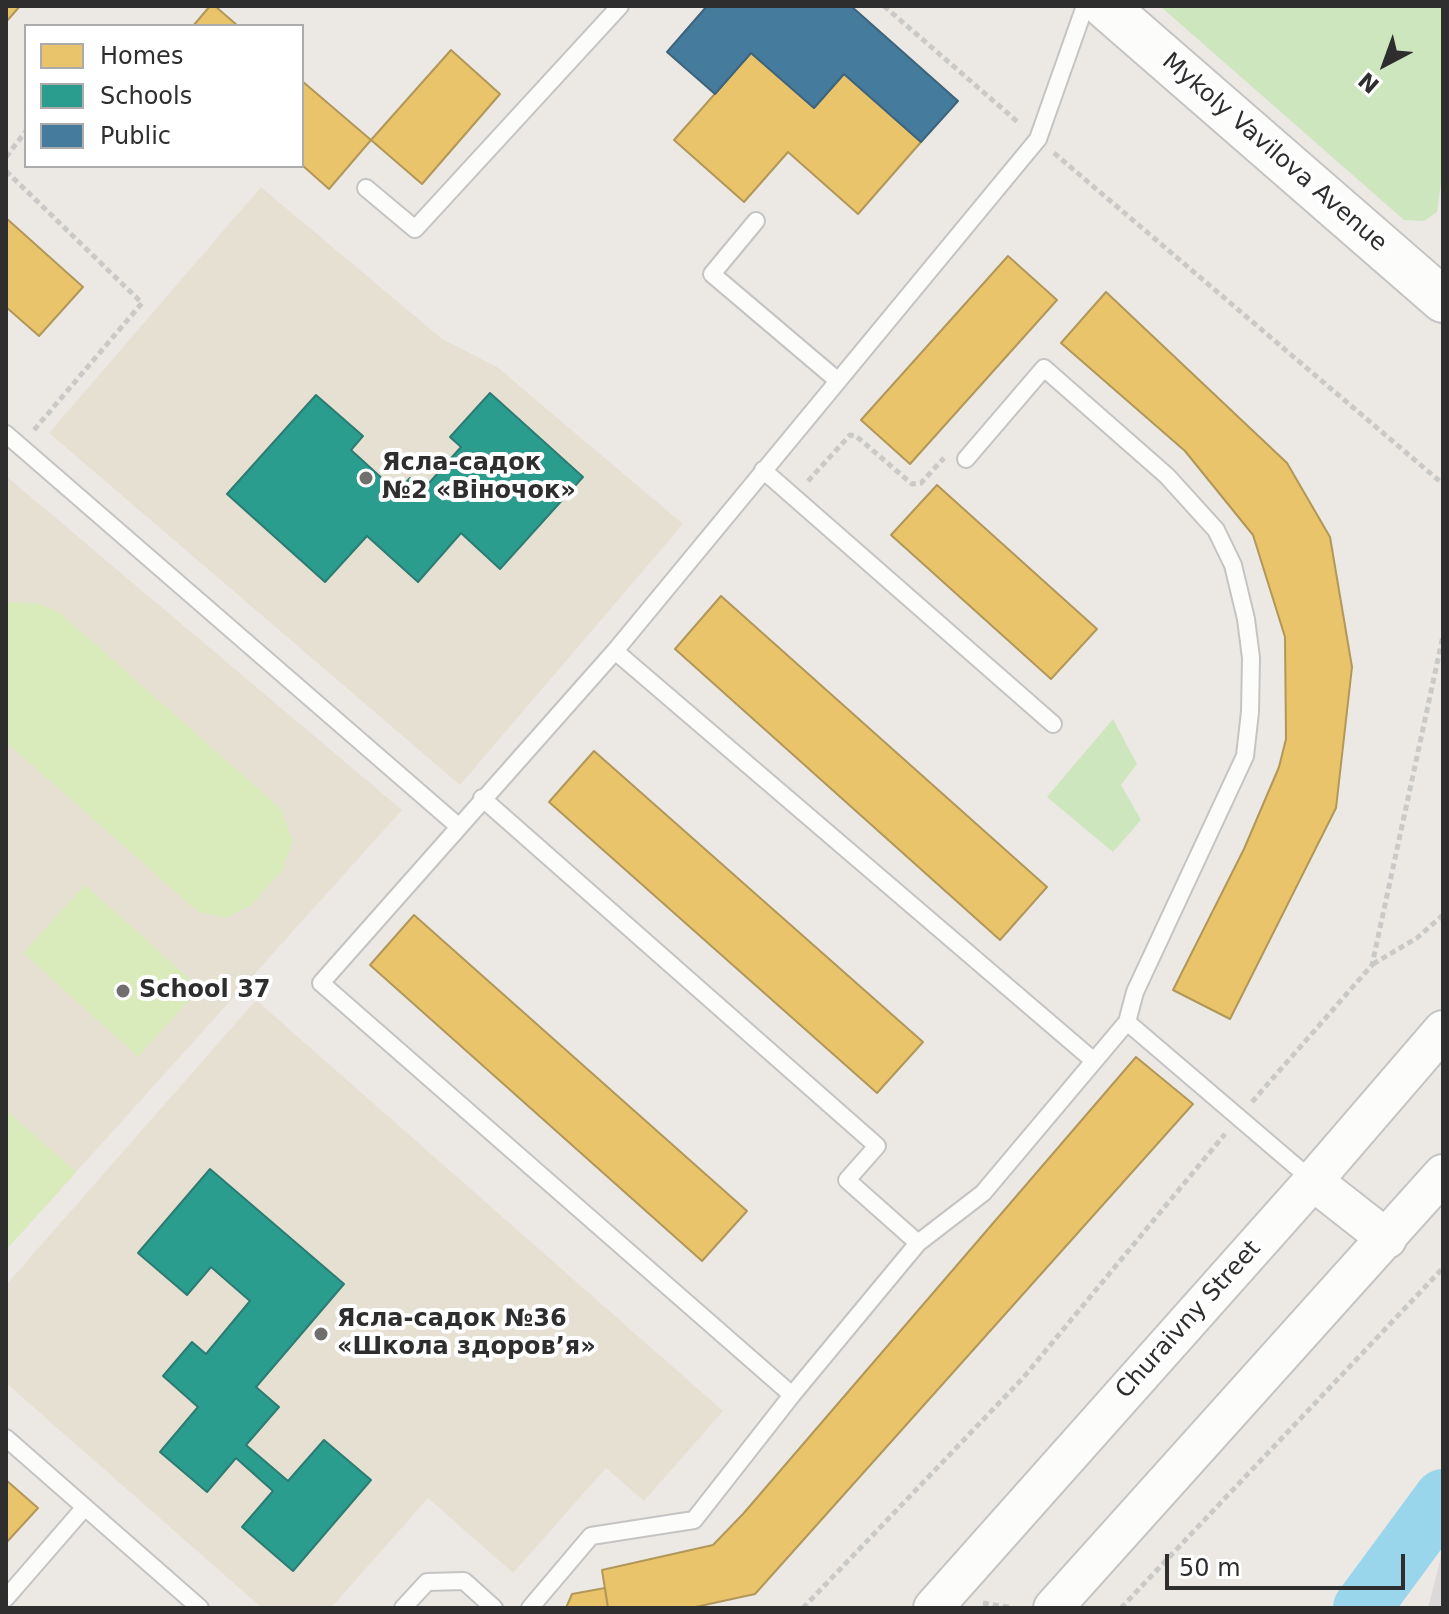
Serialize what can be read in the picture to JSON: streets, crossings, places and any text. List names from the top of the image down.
{
  "streets": {
    "main road": ["Mykoly Vavilova Avenue"],
    "street": ["Churaivny Street"]
  },
  "places": ["Ясла-садок №2 «Віночок»", "School 37", "Ясла-садок №36 «Школа здоров’я»"],
  "legend": ["Homes", "Schools", "Public"],
  "scale_bar": "50 m",
  "north": "bottom left"
}
